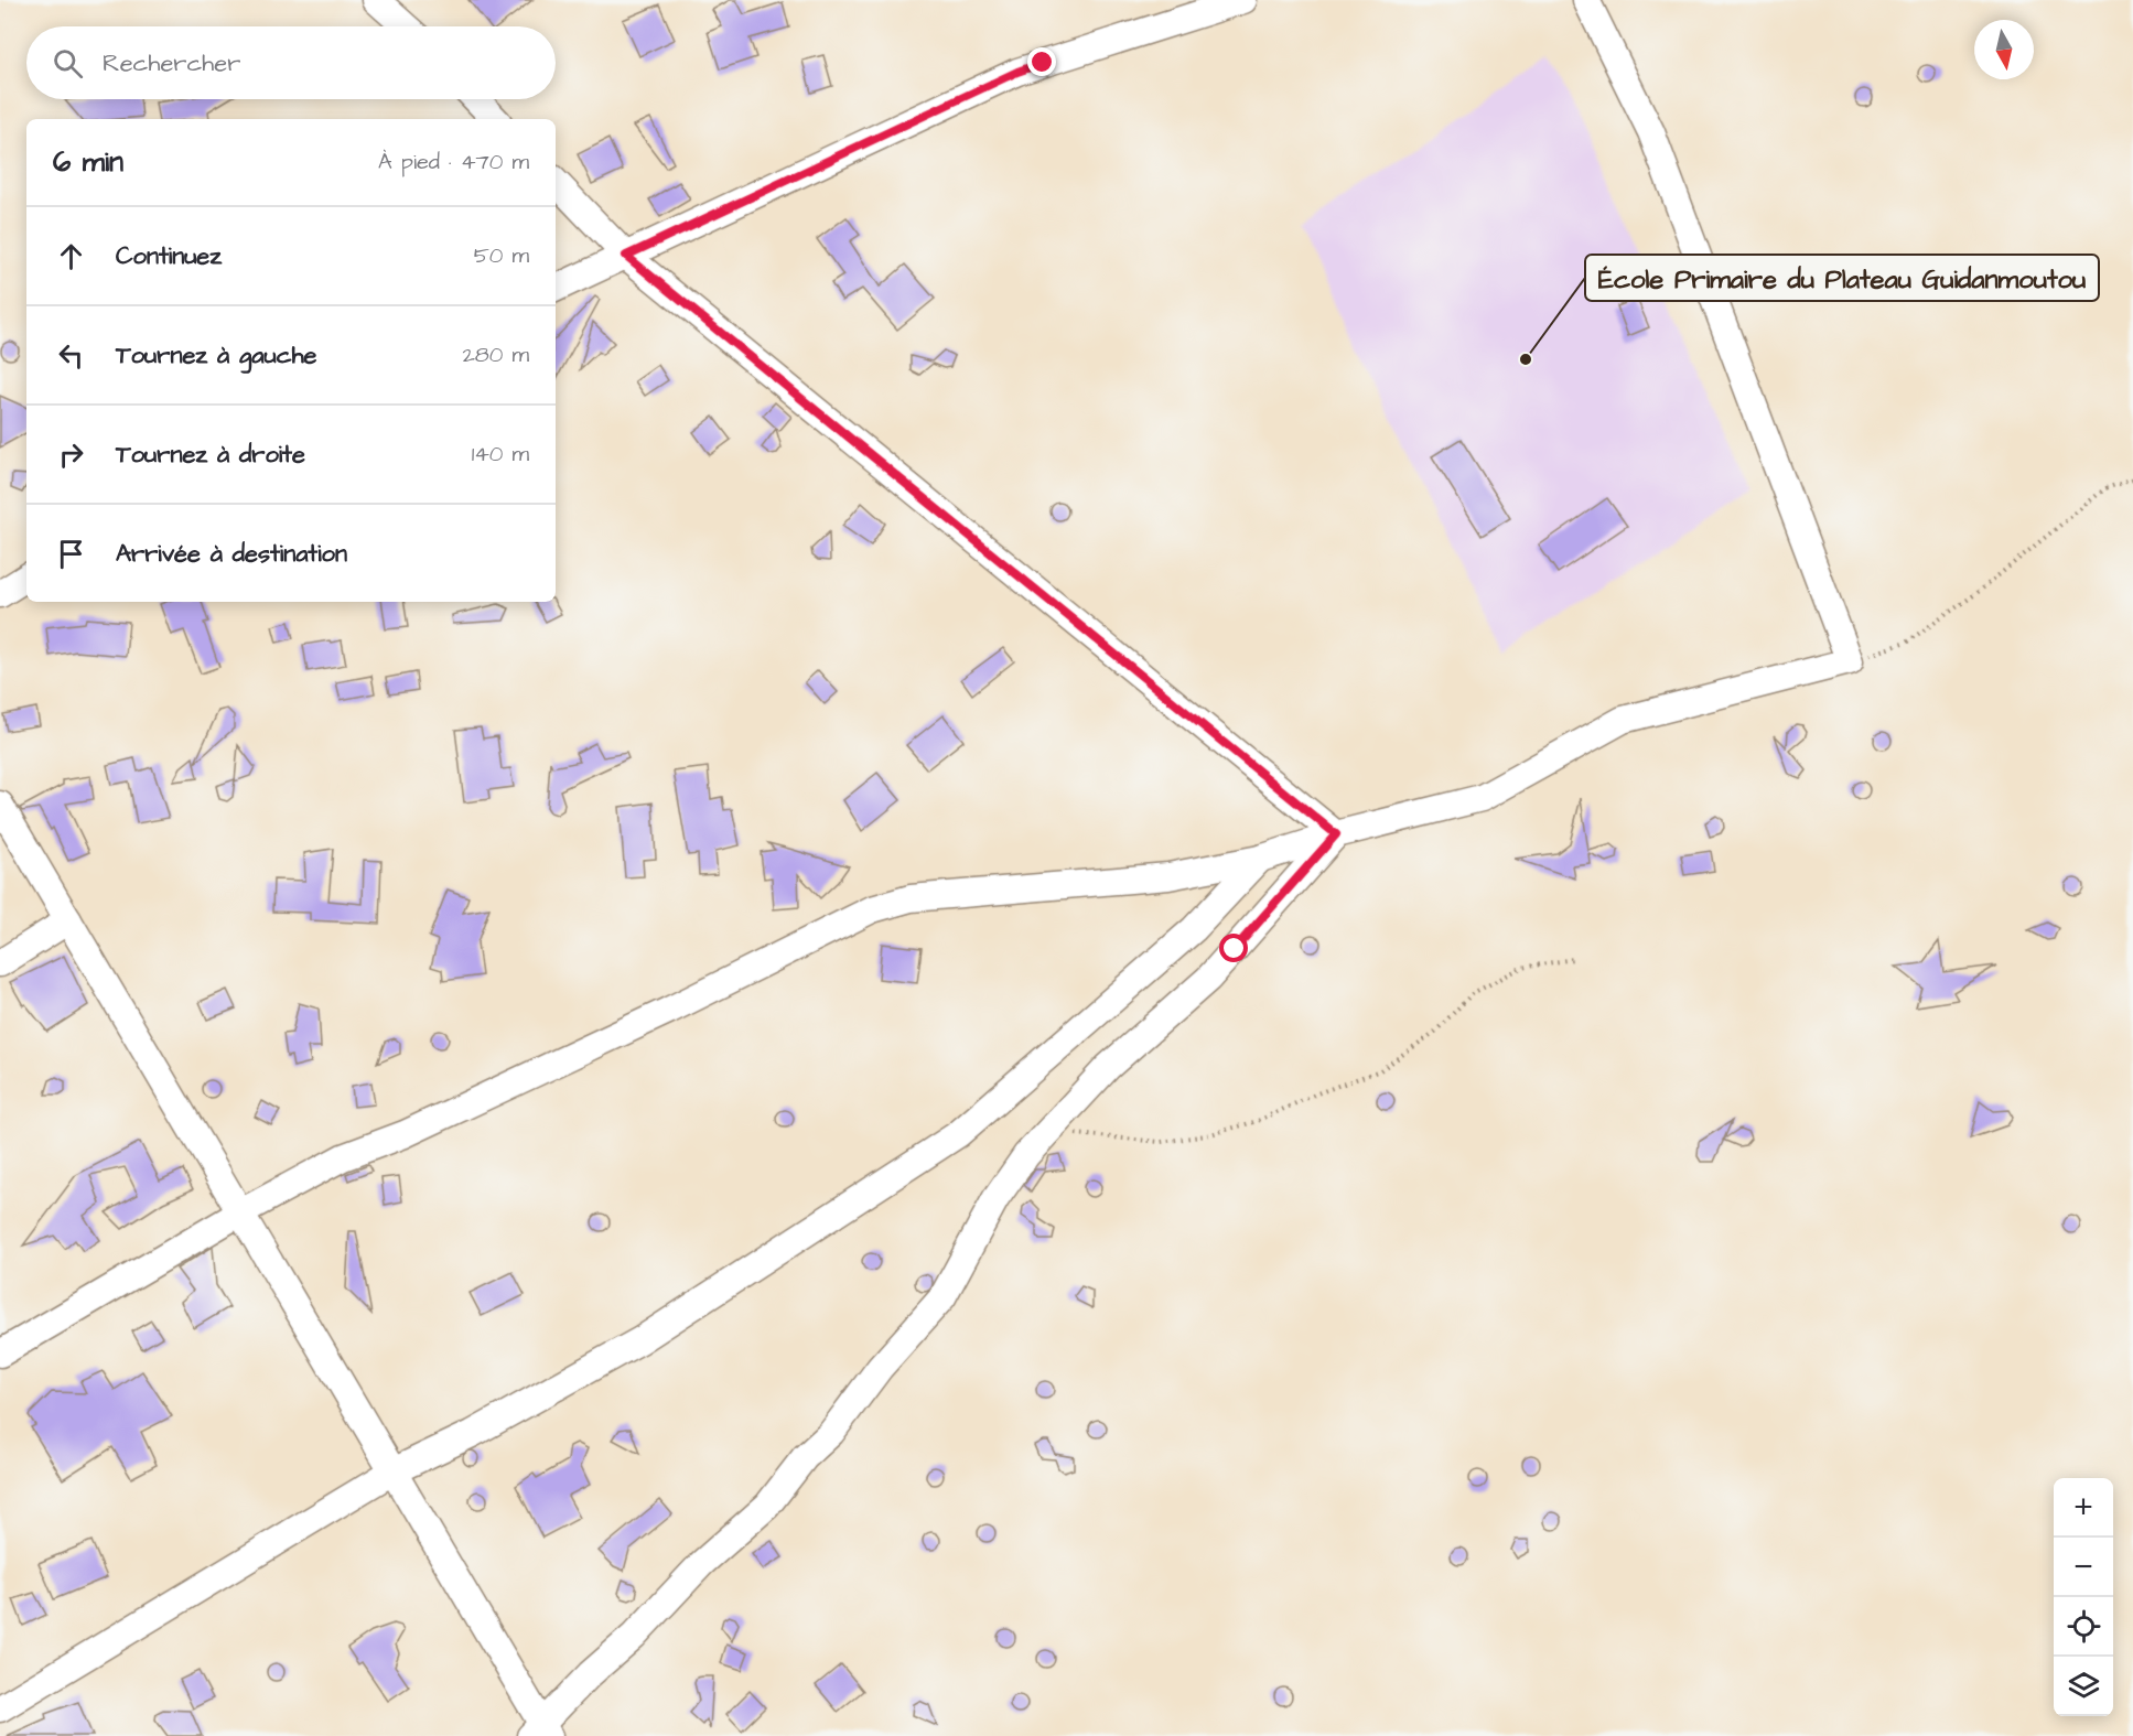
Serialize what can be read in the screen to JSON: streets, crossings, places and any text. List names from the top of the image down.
{
  "places": ["École Primaire du Plateau Guidanmoutou"],
  "north": "bottom",
  "page": {
    "search": "Rechercher",
    "heading": ["6 min", "À pied · 470 m"],
    "list": [
      ["Continuez", "50 m"],
      ["Tournez à gauche", "280 m"],
      ["Tournez à droite", "140 m"],
      "Arrivée à destination"
    ],
    "map_buttons": ["+", "−"]
  }
}
